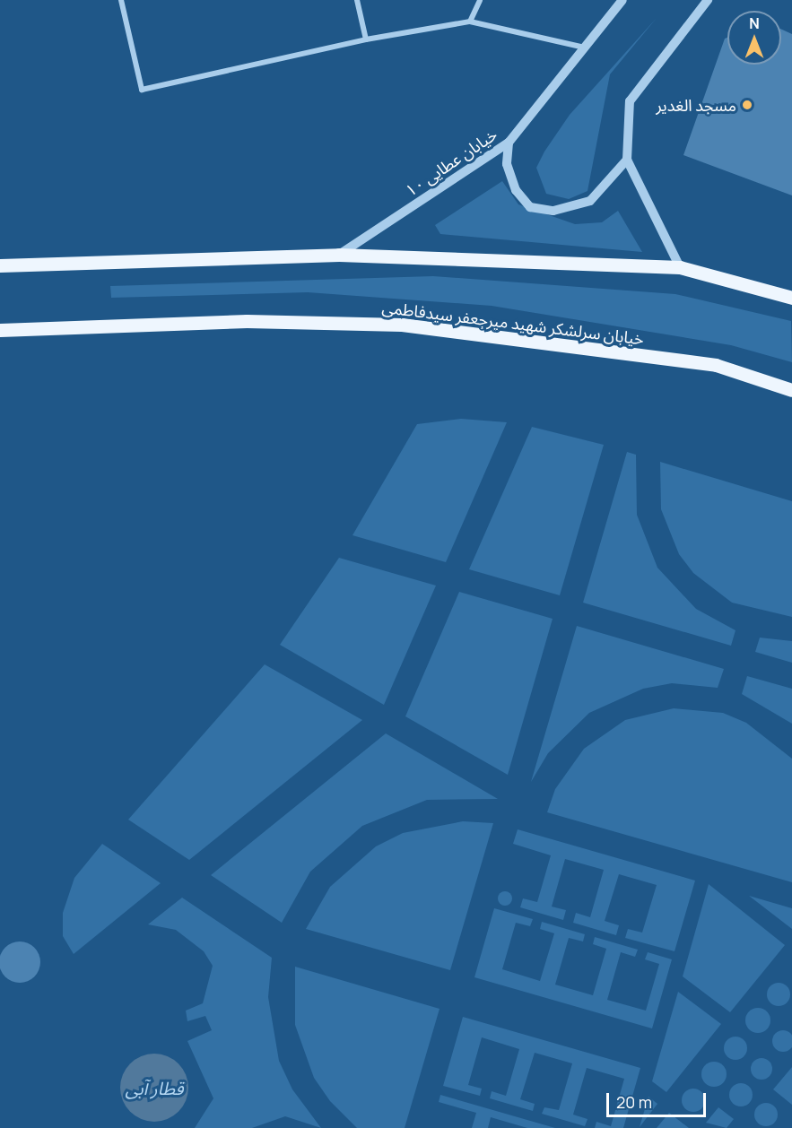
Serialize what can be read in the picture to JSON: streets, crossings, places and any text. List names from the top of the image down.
{
  "streets": {
    "main road": ["خیابان سرلشکر شهید میرجعفر سیدفاطمی"],
    "street": ["خیابان عطایی ۱۰"]
  },
  "water": ["قطار آبی"],
  "places": ["مسجد الغدیر"],
  "scale_bar": "20 m",
  "north": "top"
}
